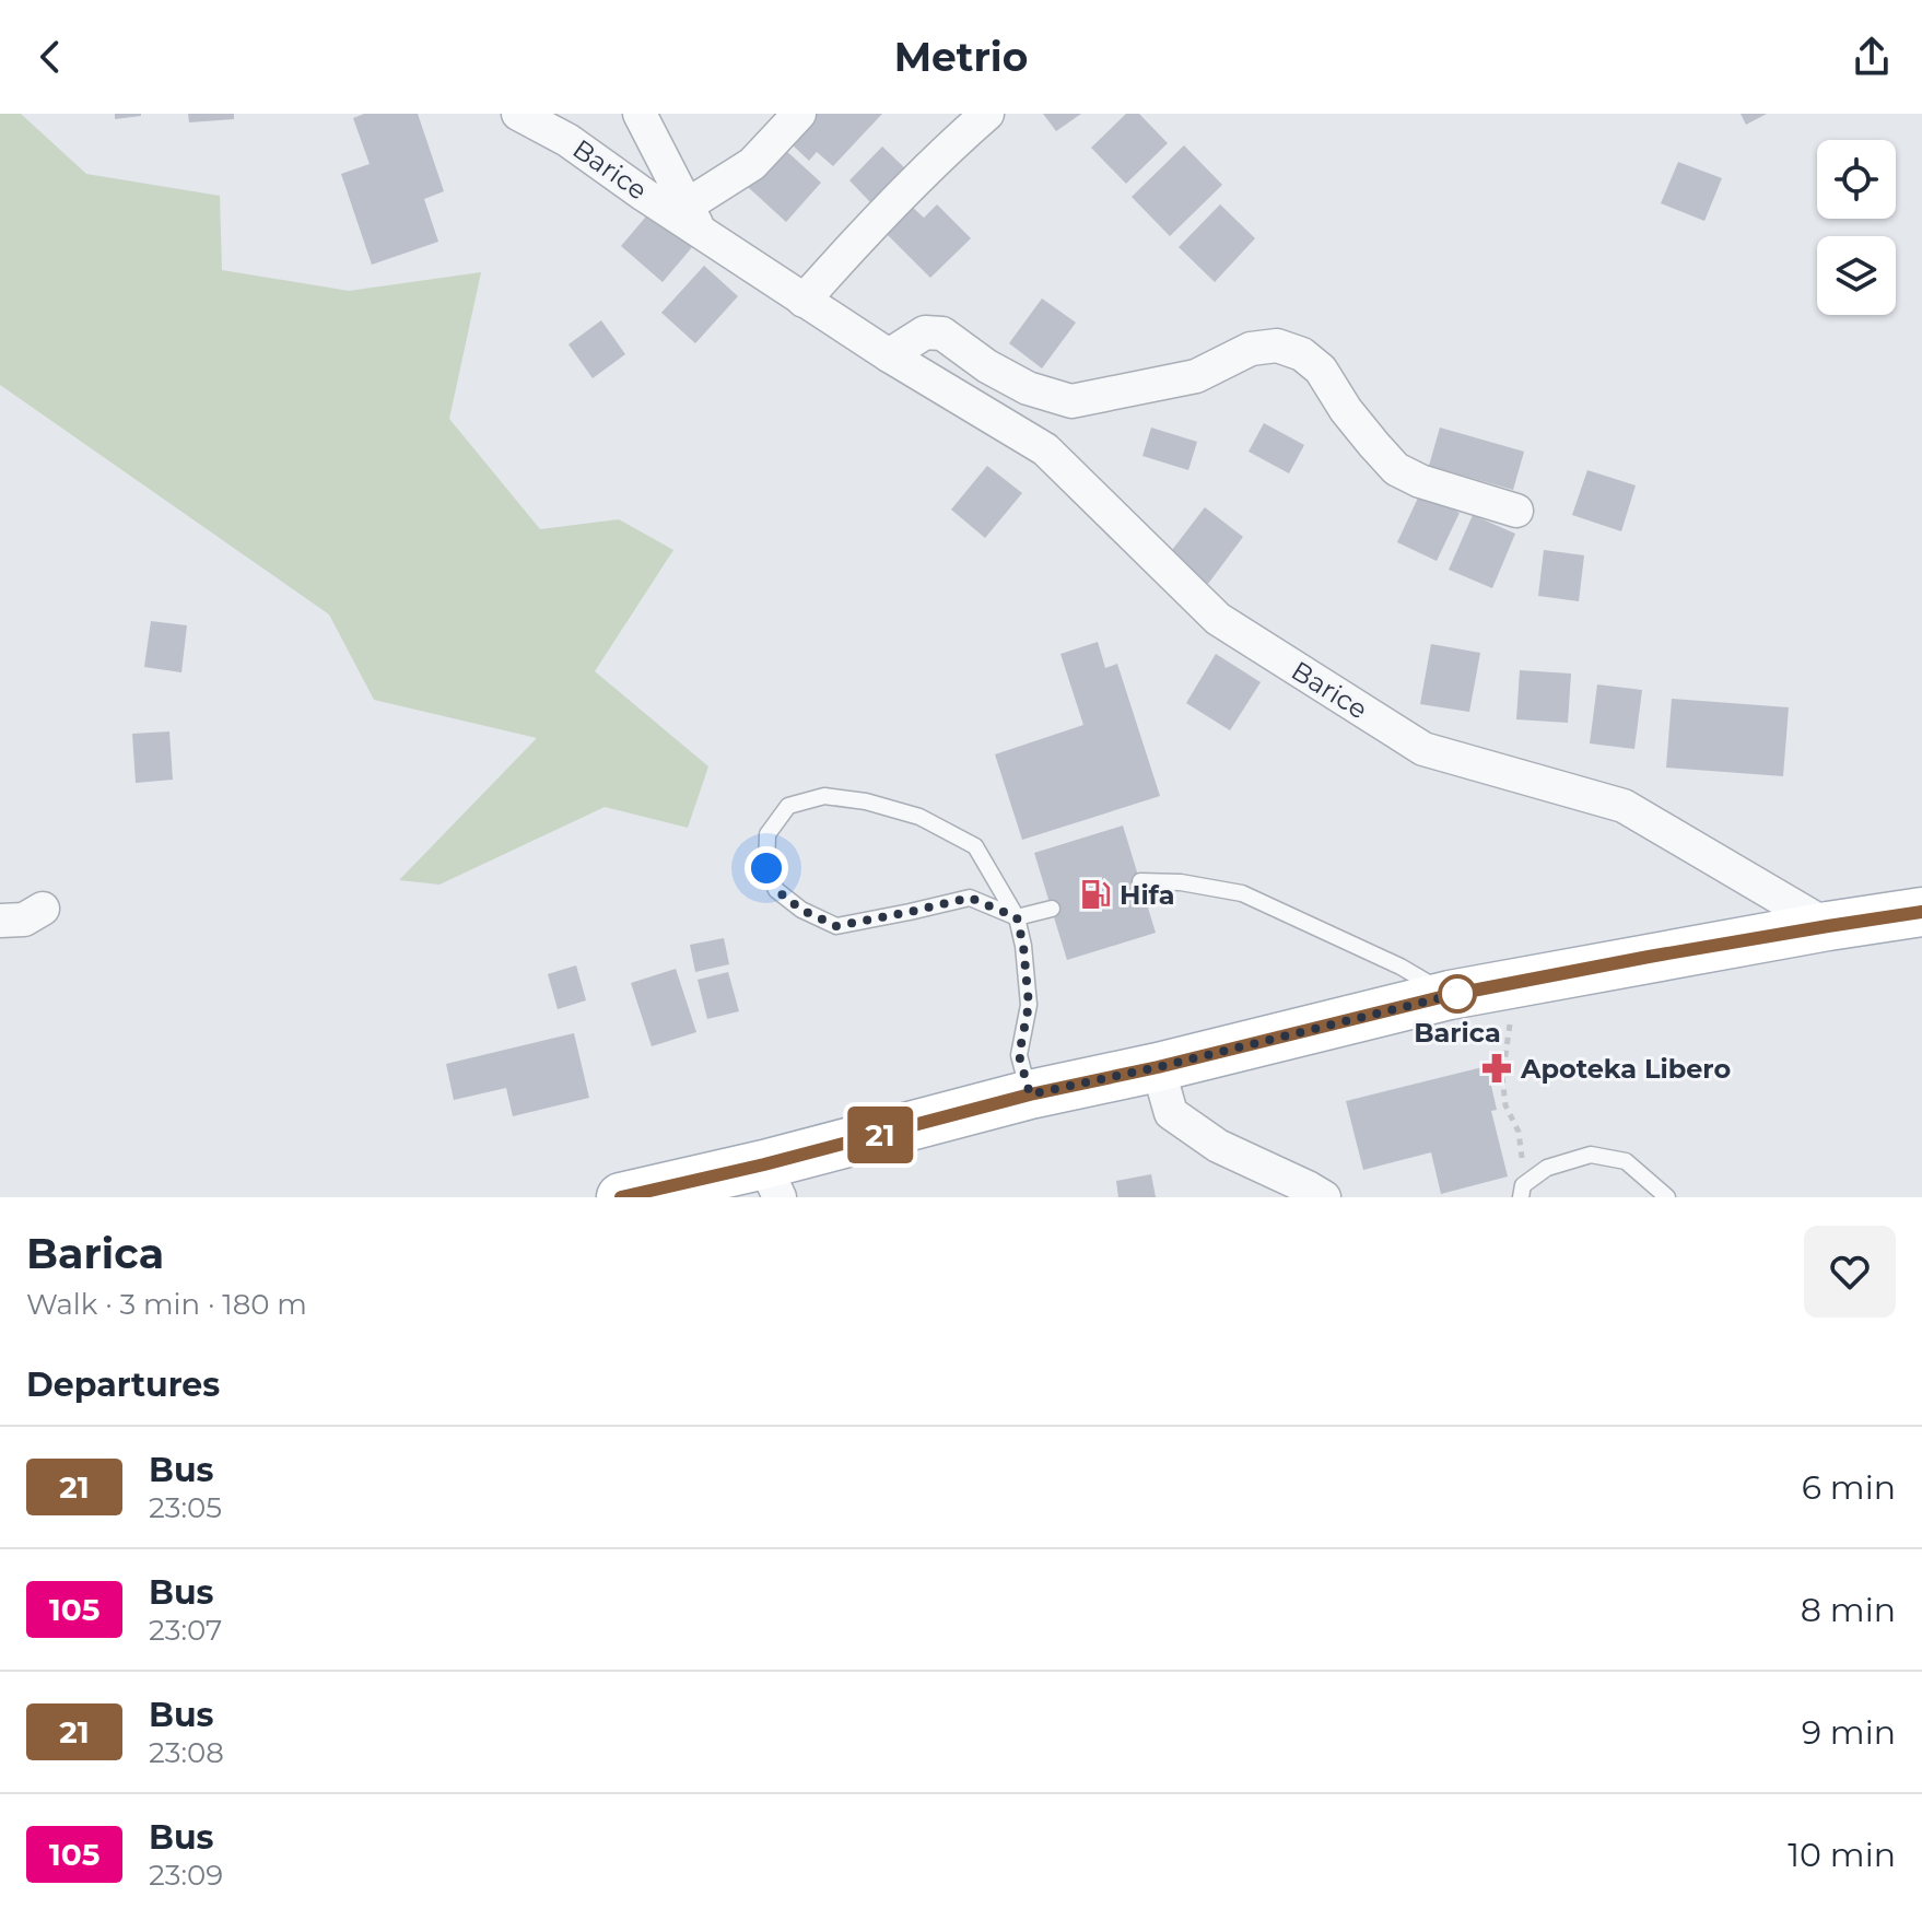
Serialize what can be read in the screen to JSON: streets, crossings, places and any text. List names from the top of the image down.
{
  "streets": {
    "street": ["Barice"]
  },
  "places": {
    "fuel station": ["Hifa"],
    "other": ["Barica"],
    "pharmacy": ["Apoteka Libero"]
  },
  "lines": ["bus line 21"],
  "page": {
    "header": "Metrio",
    "on_map": "21",
    "heading": [
      ["Barica", "Walk · 3 min · 180 m"],
      "Departures"
    ],
    "list": [
      {
        "mark": "21",
        "name": "Bus",
        "note": "23:05",
        "value": "6 min"
      },
      {
        "mark": "105",
        "name": "Bus",
        "note": "23:07",
        "value": "8 min"
      },
      {
        "mark": "21",
        "name": "Bus",
        "note": "23:08",
        "value": "9 min"
      },
      {
        "mark": "105",
        "name": "Bus",
        "note": "23:09",
        "value": "10 min"
      }
    ]
  }
}
